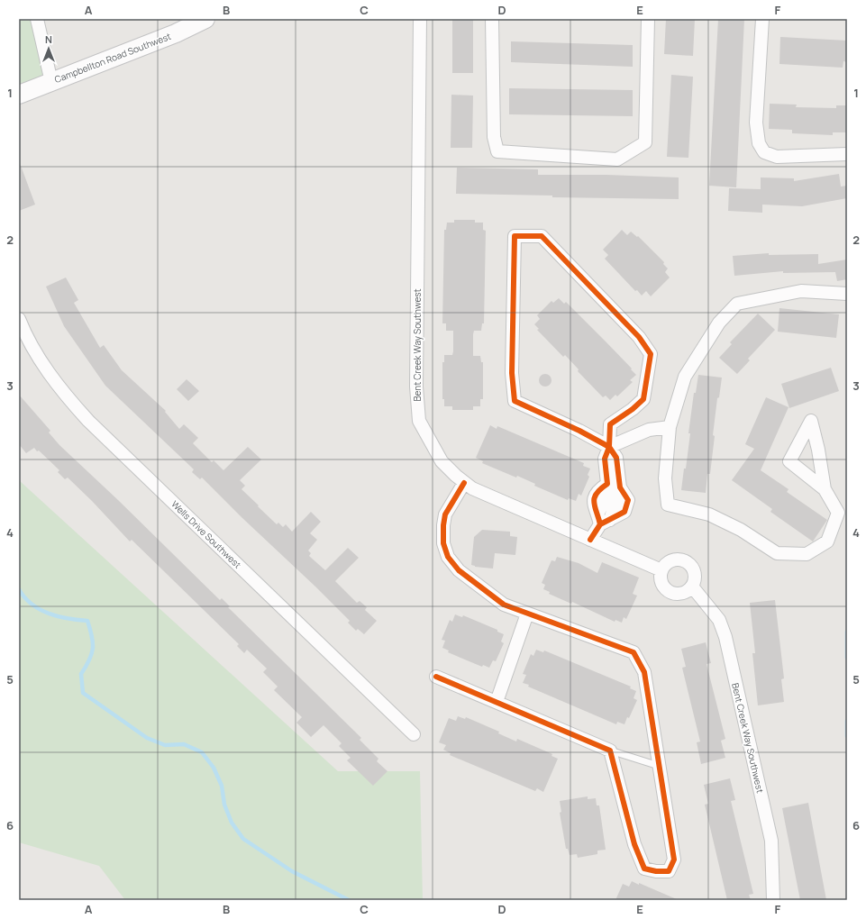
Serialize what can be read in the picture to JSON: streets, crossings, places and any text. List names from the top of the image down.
{
  "streets": {
    "main road": ["Campbellton Road Southwest"],
    "street": ["Bent Creek Way Southwest", "Wells Drive Southwest"]
  },
  "north": "top",
  "grid": {
    "columns": [
      "A",
      "B",
      "C",
      "D",
      "E",
      "F"
    ],
    "rows": [
      "1",
      "2",
      "3",
      "4",
      "5",
      "6"
    ]
  }
}
